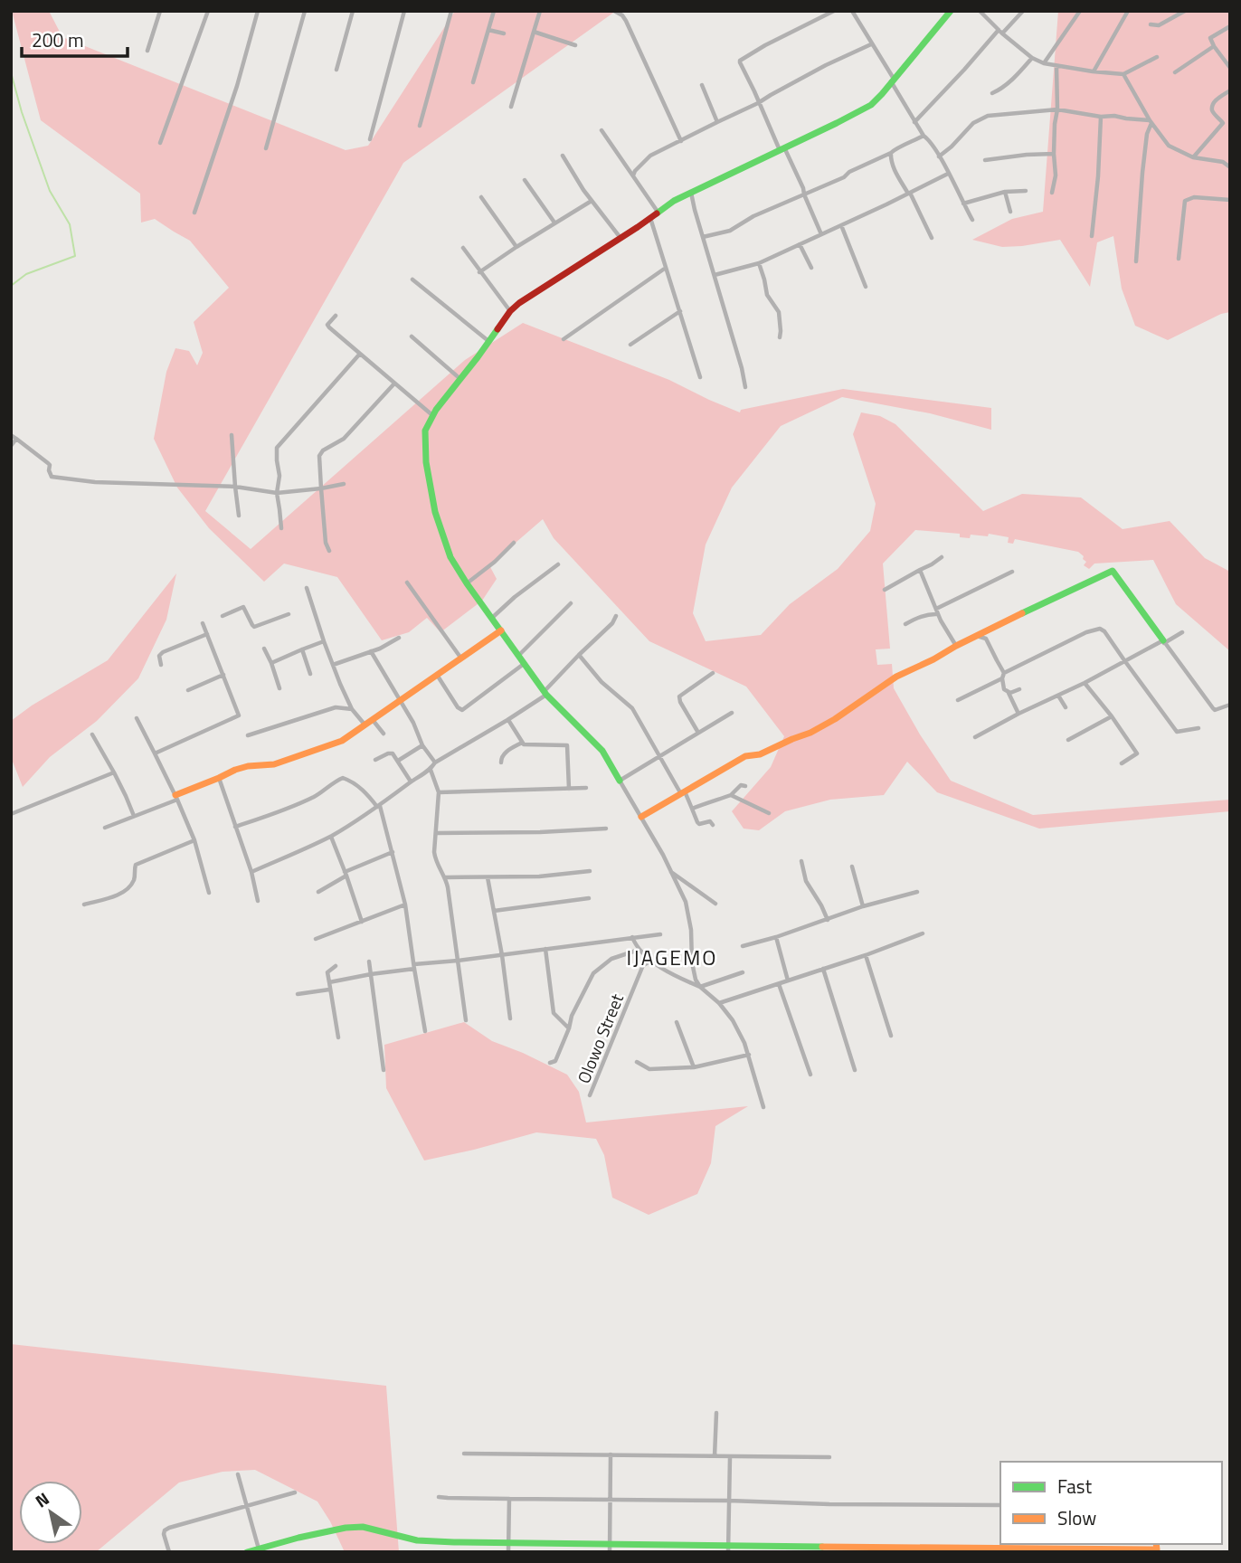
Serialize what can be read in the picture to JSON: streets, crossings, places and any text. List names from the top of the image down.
{
  "streets": {
    "street": ["Olowo Street"]
  },
  "districts": ["IJAGEMO"],
  "legend": ["Fast", "Slow"],
  "scale_bar": "200 m",
  "north": "top left"
}
